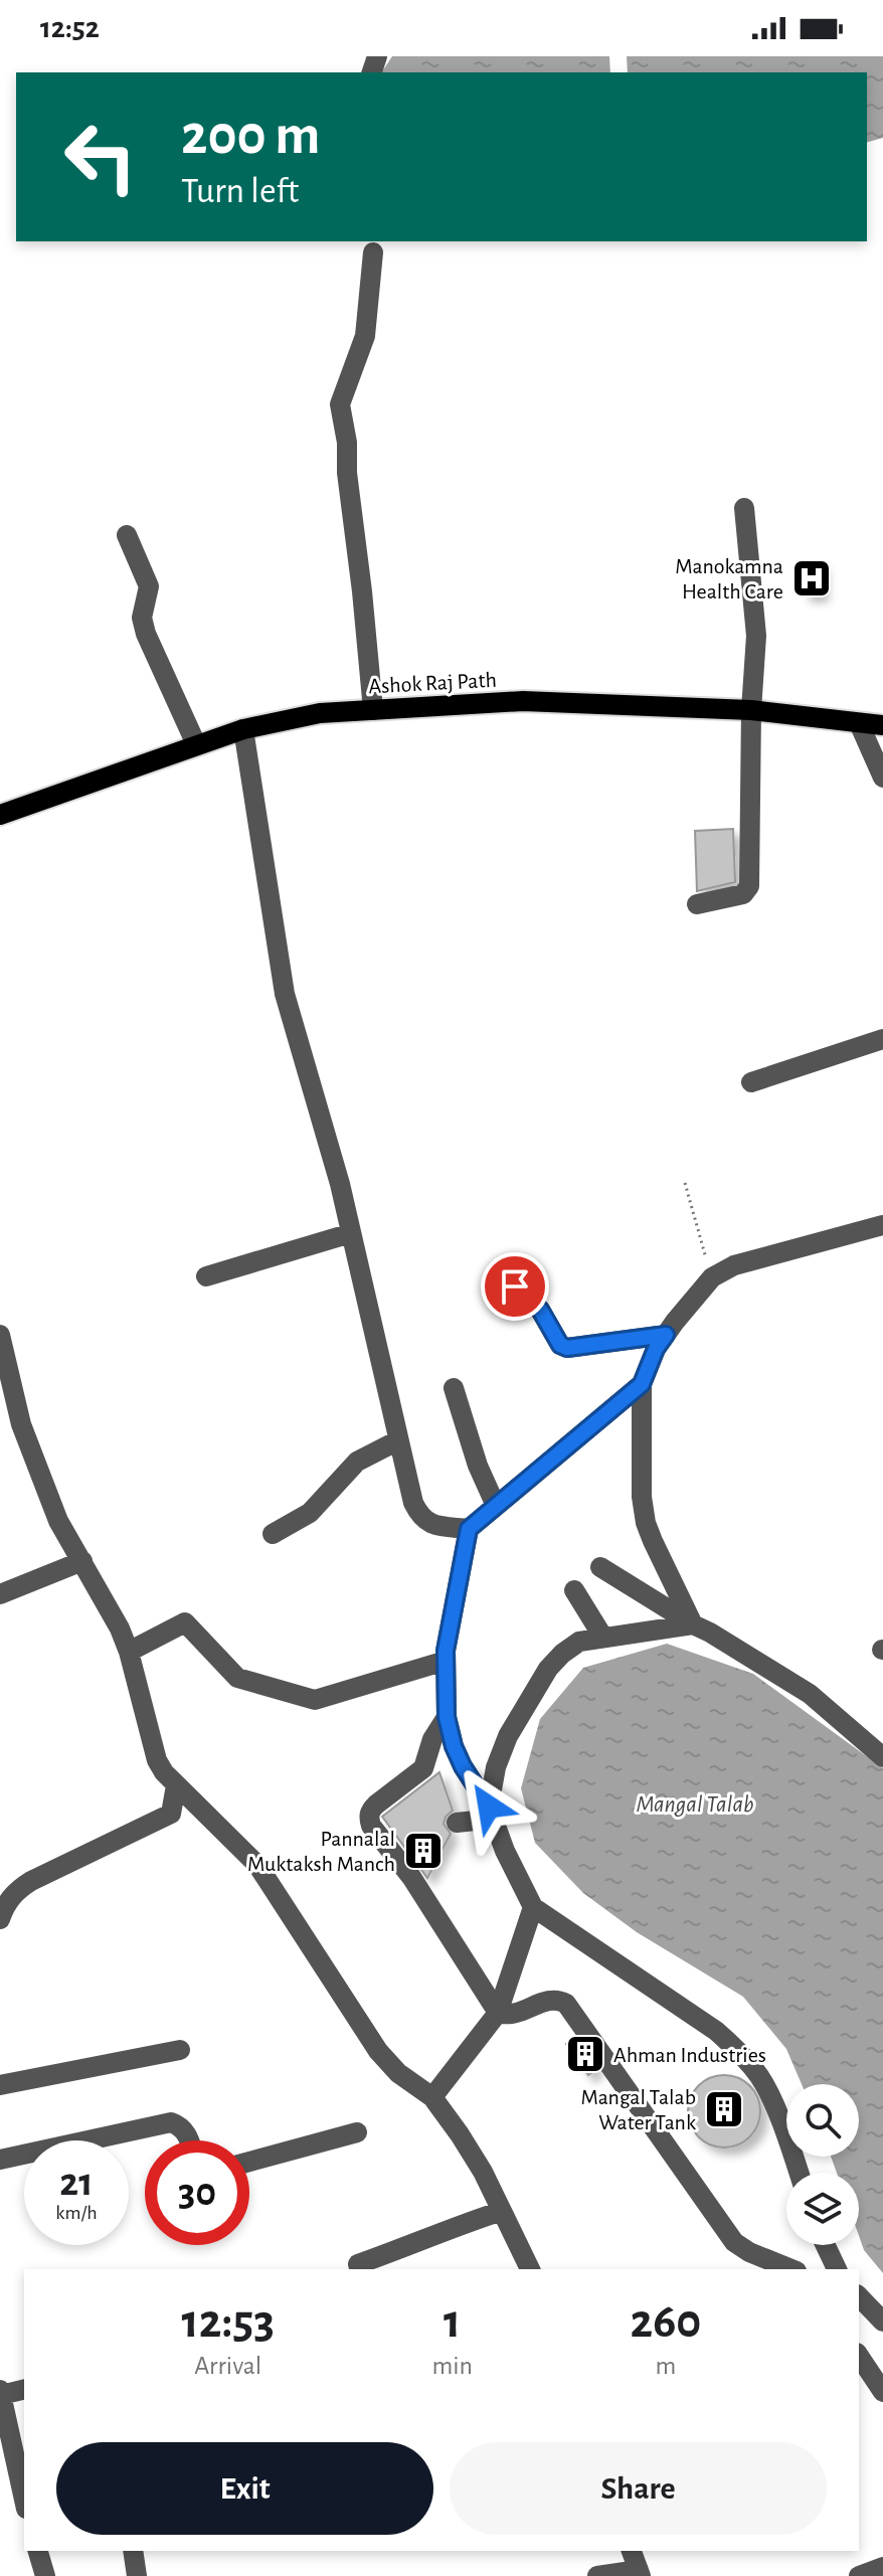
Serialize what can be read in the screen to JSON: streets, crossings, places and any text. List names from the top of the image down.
{
  "streets": {
    "main road": ["Ashok Raj Path"]
  },
  "water": ["Mangal Talab"],
  "places": {
    "hospital": ["Manokamna Health Care"],
    "building": ["Pannalal Muktaksh Manch", "Ahman Industries", "Mangal Talab Water Tank"]
  },
  "page": {
    "status": "12:52",
    "turn": ["200 m", "Turn left"],
    "speed": "21 km/h",
    "limit": "30",
    "eta": [
      "12:53",
      "Arrival",
      "1",
      "min",
      "260",
      "m"
    ],
    "buttons": ["Exit", "Share"]
  }
}
